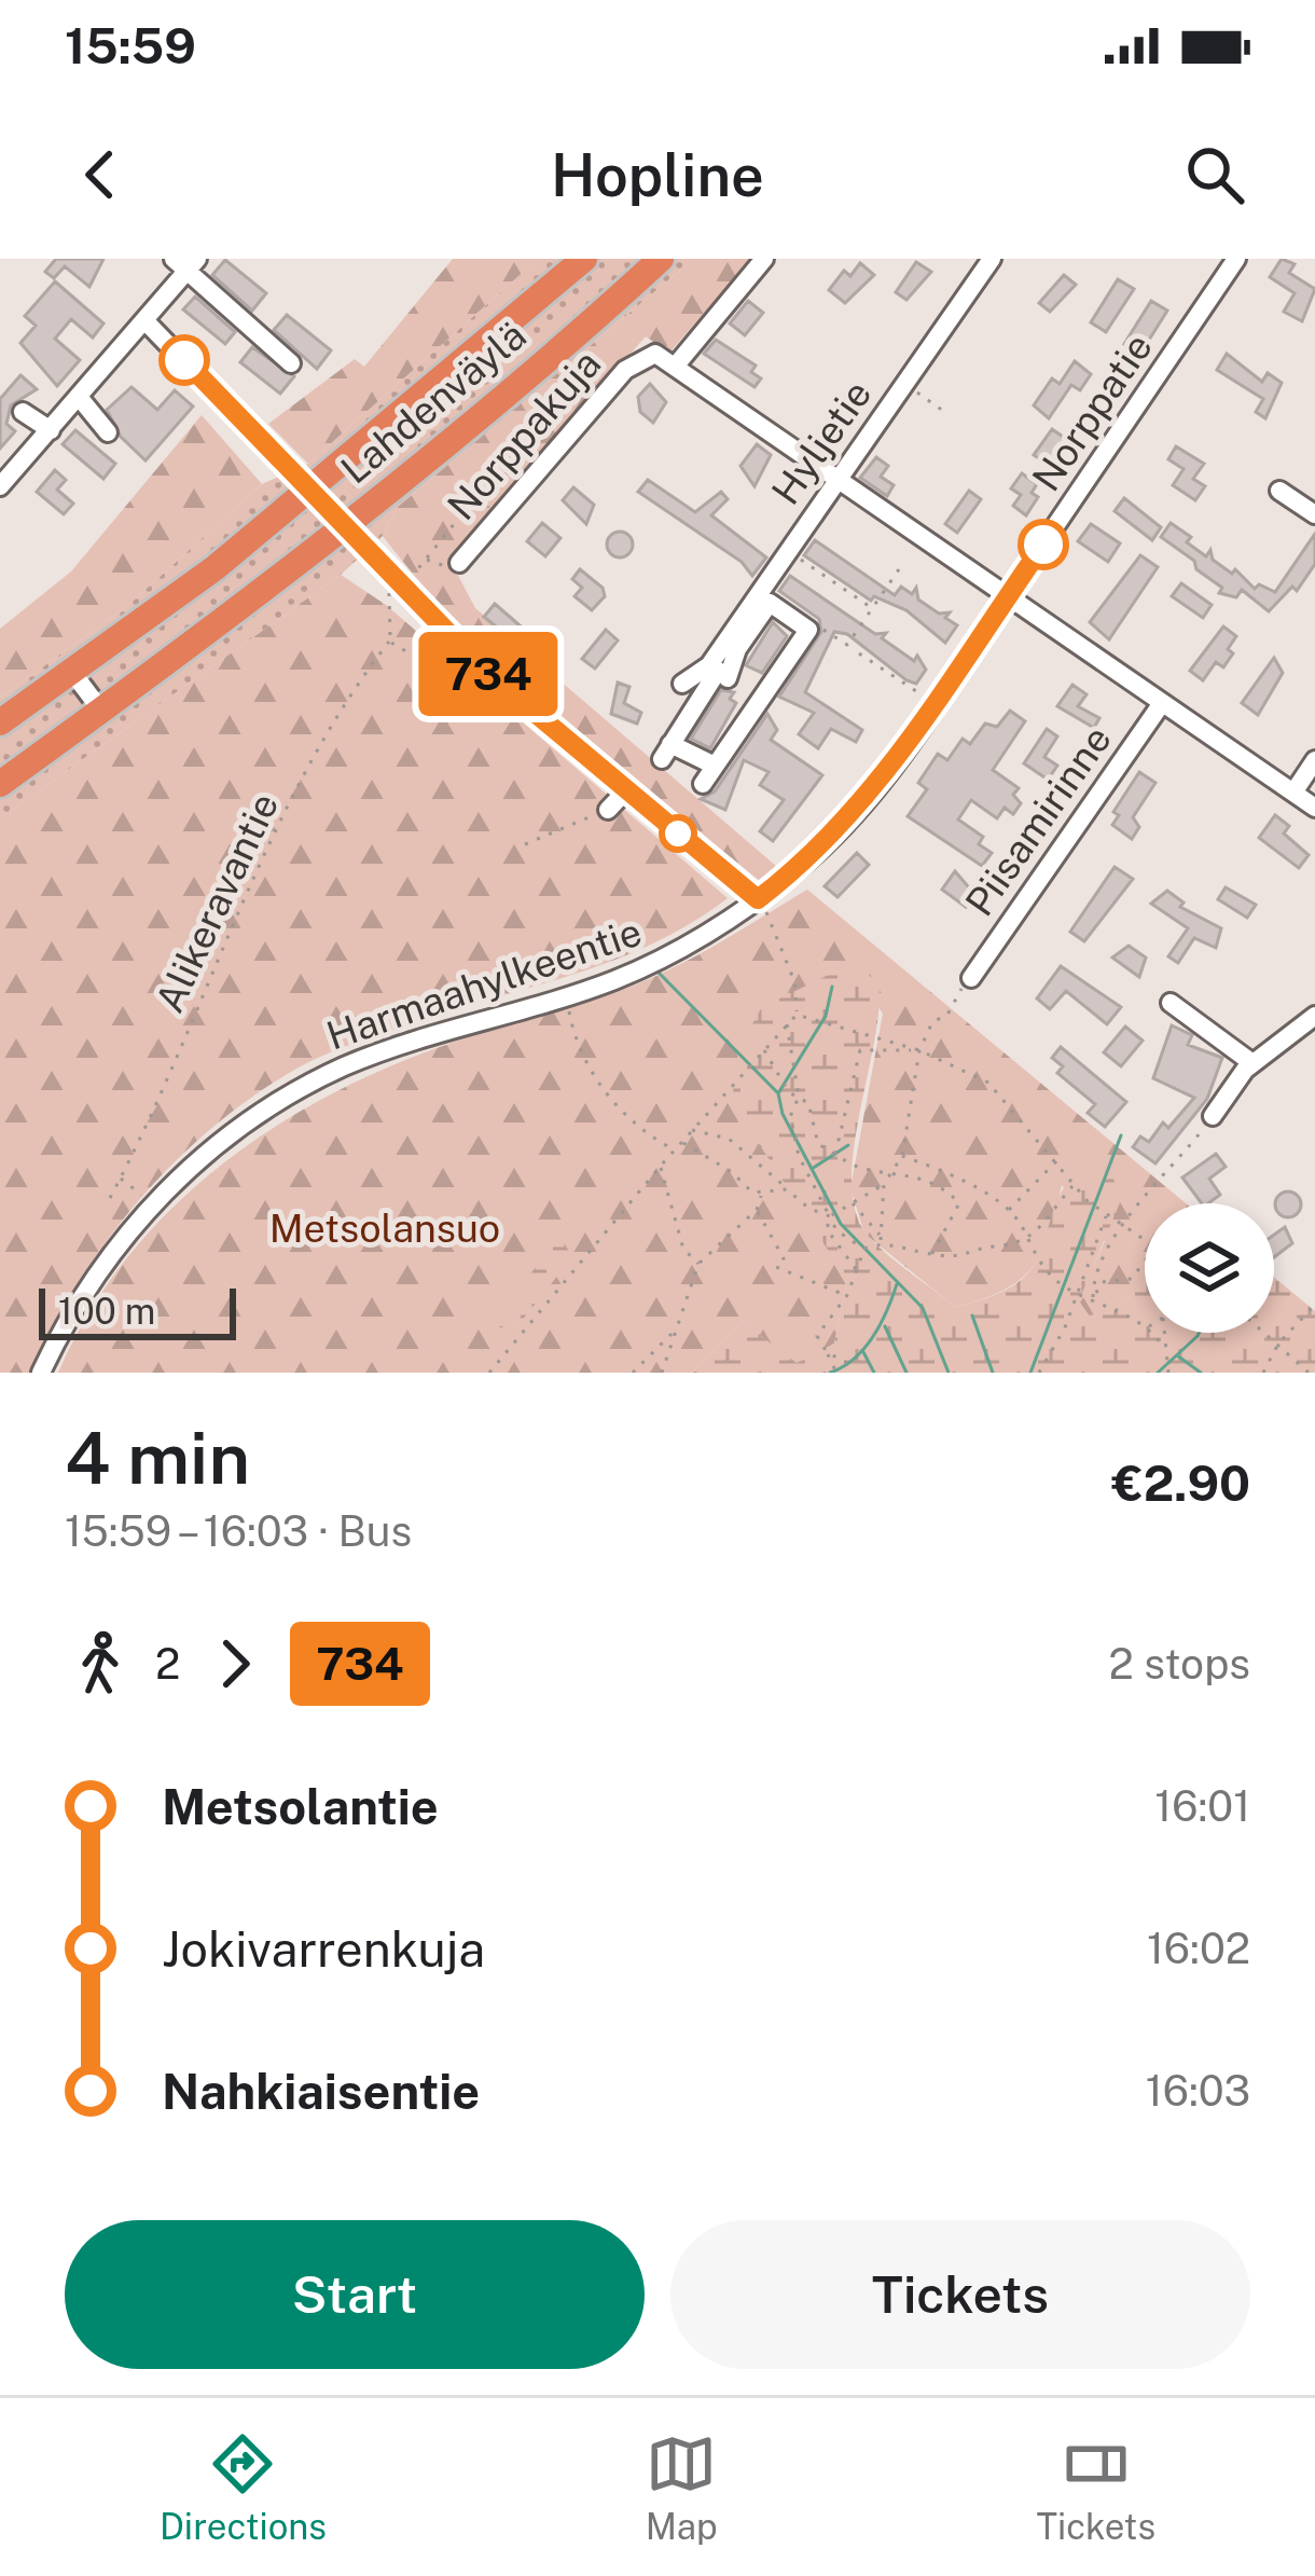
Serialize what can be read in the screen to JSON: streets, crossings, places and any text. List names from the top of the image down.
{
  "streets": {
    "highway": ["Lahdenväylä"],
    "street": [
      "Norppatie",
      "Norppakuja",
      "Hyljetie",
      "Piisamirinne",
      "Harmaahylkeentie"
    ],
    "path": ["Alikeravantie"]
  },
  "crossings": [
    ["Norppatie", "Harmaahylkeentie"]
  ],
  "parks": ["Metsolansuo"],
  "lines": ["bus line 734"],
  "scale_bar": "100 m",
  "page": {
    "status": "15:59",
    "header": "Hopline",
    "on_map": "734",
    "scale": "100 m",
    "heading": ["4 min", "15:59 – 16:03 · Bus", "€2.90"],
    "legs": ["2", "734", "2 stops"],
    "list": [
      {
        "name": "Metsolantie",
        "value": "16:01"
      },
      {
        "name": "Jokivarrenkuja",
        "value": "16:02"
      },
      {
        "name": "Nahkiaisentie",
        "value": "16:03"
      }
    ],
    "buttons": ["Start", "Tickets"],
    "tabs": ["Directions", "Map", "Tickets"]
  }
}
